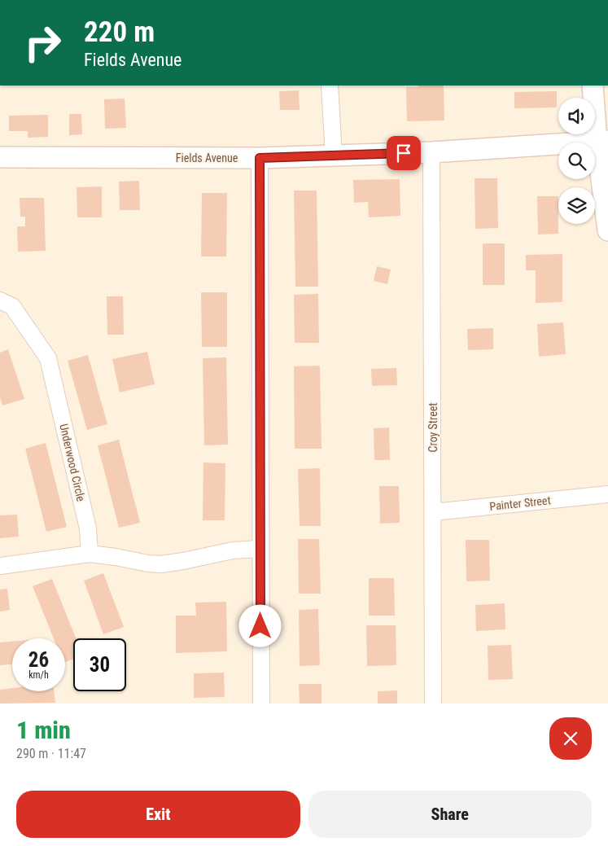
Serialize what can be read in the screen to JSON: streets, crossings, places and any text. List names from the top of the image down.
{
  "streets": {
    "street": [
      "Fields Avenue",
      "Croy Street",
      "Underwood Circle",
      "Painter Street"
    ]
  },
  "crossings": [
    ["Fields Avenue", "Croy Street"],
    ["Croy Street", "Painter Street"]
  ],
  "page": {
    "turn": ["220 m", "Fields Avenue"],
    "speed": "26 km/h",
    "limit": "30",
    "heading": ["1 min", "290 m · 11:47"],
    "buttons": ["Exit", "Share"]
  }
}
